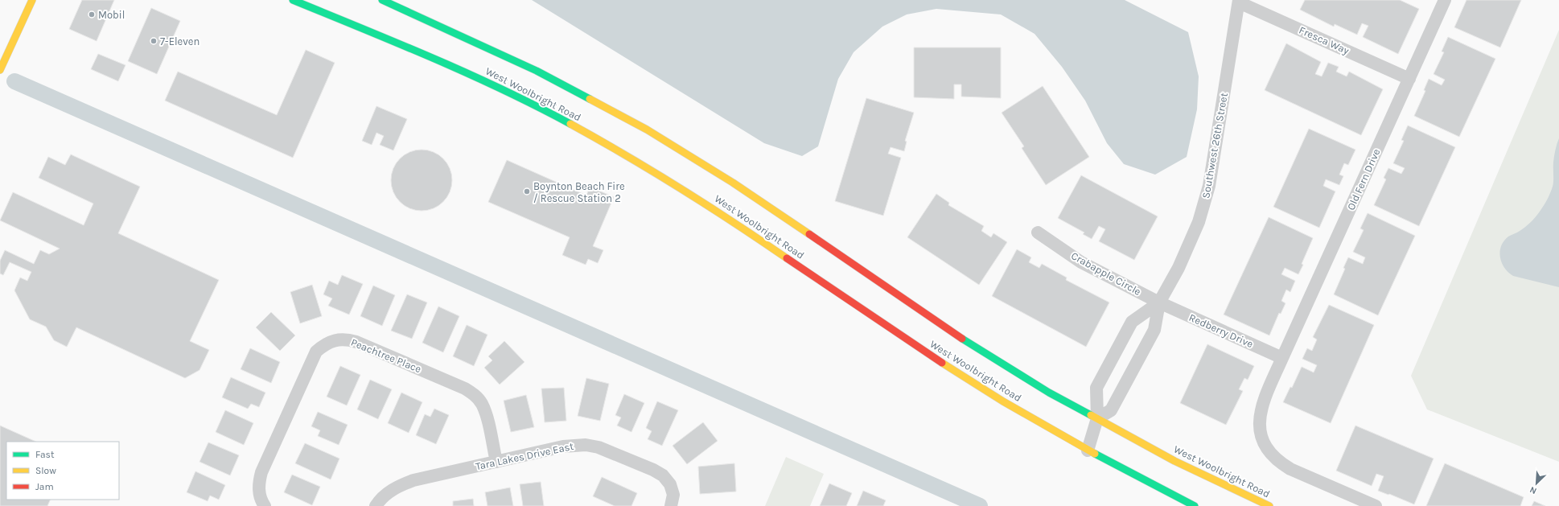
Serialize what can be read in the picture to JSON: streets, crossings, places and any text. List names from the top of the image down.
{
  "streets": {
    "main road": ["West Woolbright Road"],
    "street": [
      "Fresca Way",
      "Southwest 26th Street",
      "Old Fern Drive",
      "Crabapple Circle",
      "Redberry Drive",
      "Peachtree Place",
      "Tara Lakes Drive East"
    ]
  },
  "crossings": [
    ["Fresca Way", "Southwest 26th Street"],
    ["Fresca Way", "Old Fern Drive"],
    ["West Woolbright Road", "Southwest 26th Street"],
    ["Southwest 26th Street", "Crabapple Circle"],
    ["Southwest 26th Street", "Redberry Drive"],
    ["Old Fern Drive", "Redberry Drive"],
    ["Crabapple Circle", "Redberry Drive"],
    ["Peachtree Place", "Tara Lakes Drive East"]
  ],
  "places": ["Mobil", "7-Eleven", "Boynton Beach Fire / Rescue Station 2"],
  "legend": ["Fast", "Slow", "Jam"],
  "north": "bottom left"
}
